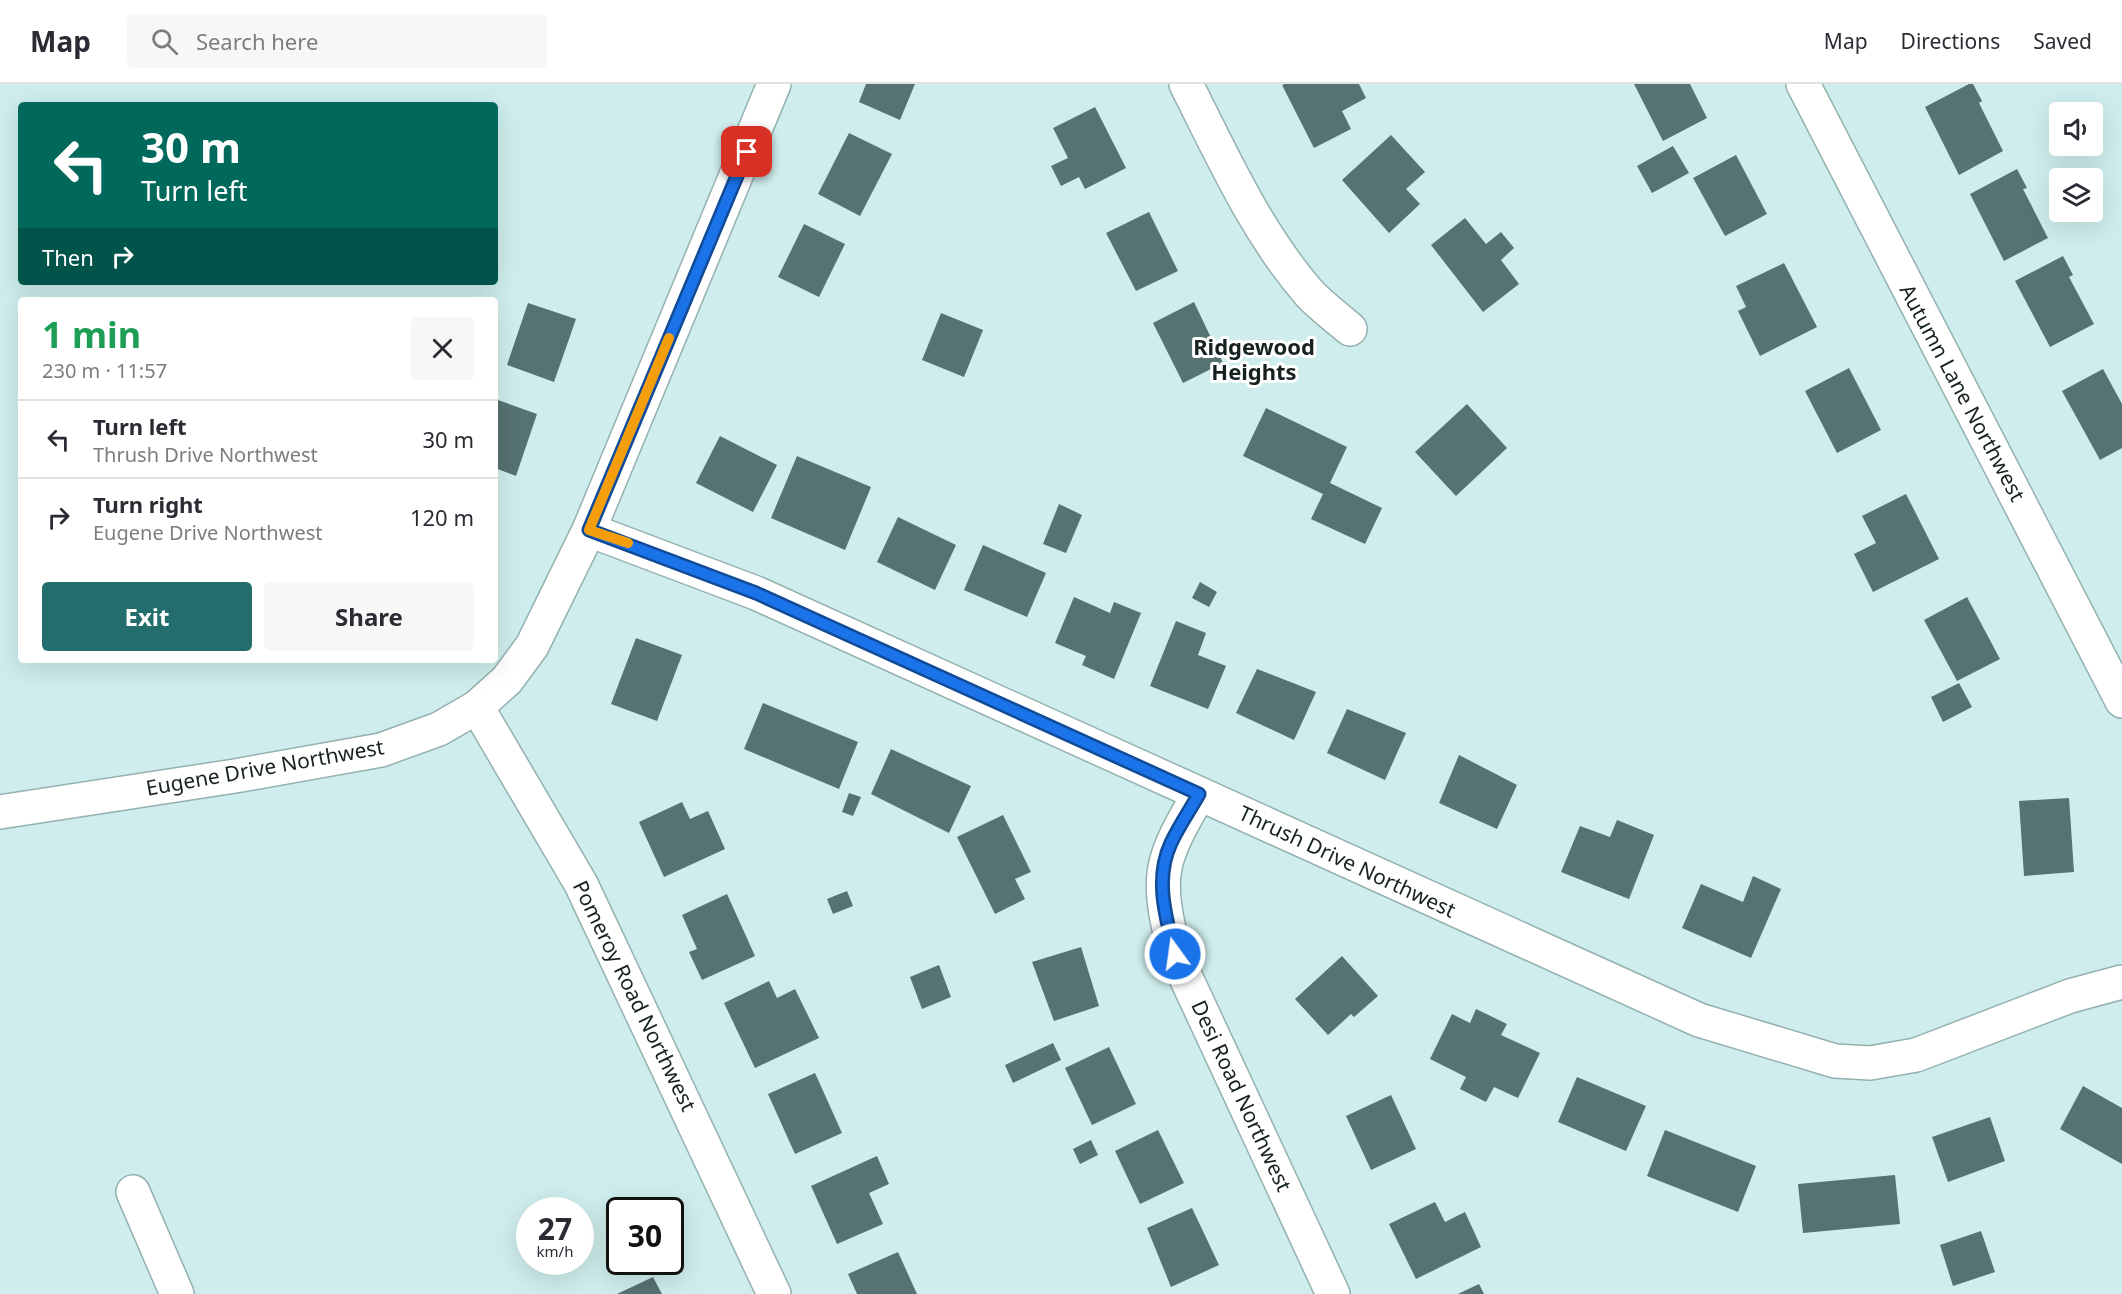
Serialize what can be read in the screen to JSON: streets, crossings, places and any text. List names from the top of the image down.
{
  "streets": {
    "street": [
      "Autumn Lane Northwest",
      "Eugene Drive Northwest",
      "Thrush Drive Northwest",
      "Pomeroy Road Northwest",
      "Desi Road Northwest"
    ]
  },
  "crossings": [
    ["Eugene Drive Northwest", "Thrush Drive Northwest"],
    ["Eugene Drive Northwest", "Pomeroy Road Northwest"],
    ["Thrush Drive Northwest", "Desi Road Northwest"]
  ],
  "districts": ["Ridgewood Heights"],
  "page": {
    "header": "Map",
    "search": "Search here",
    "nav": ["Map", "Directions", "Saved"],
    "turn": ["30 m", "Turn left"],
    "then": "Then",
    "heading": ["1 min", "230 m · 11:57"],
    "list": [
      {
        "name": "Turn left",
        "note": "Thrush Drive Northwest",
        "value": "30 m"
      },
      {
        "name": "Turn right",
        "note": "Eugene Drive Northwest",
        "value": "120 m"
      }
    ],
    "buttons": ["Exit", "Share"],
    "speed": "27 km/h",
    "limit": "30"
  }
}
